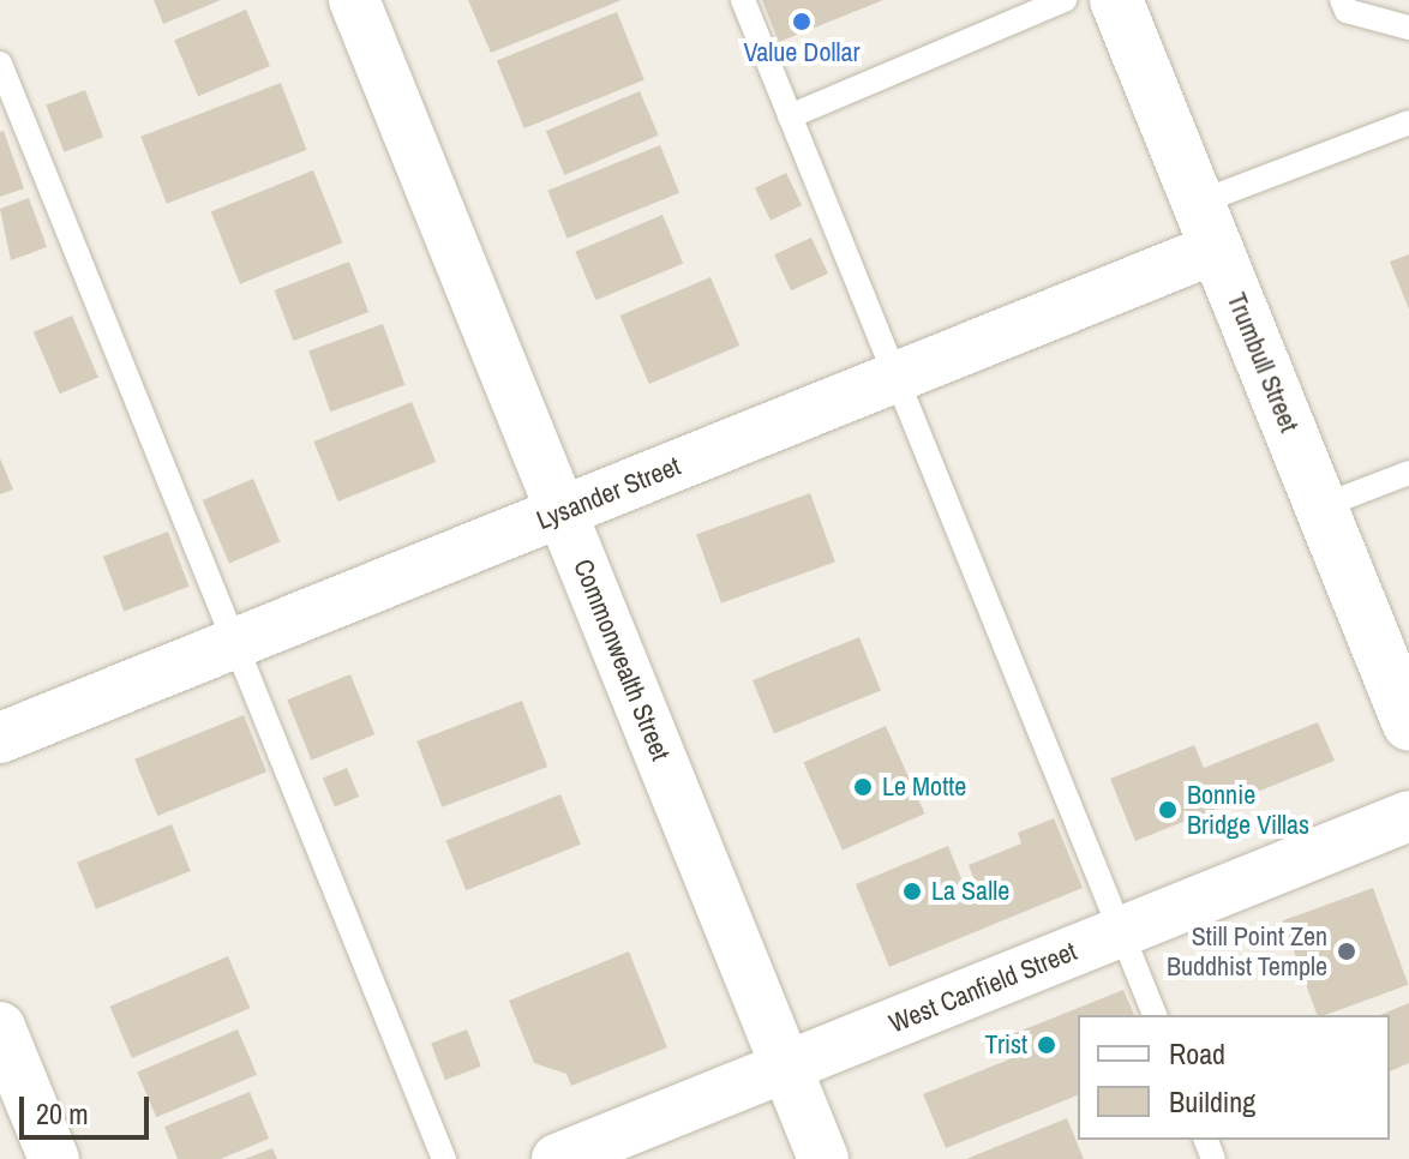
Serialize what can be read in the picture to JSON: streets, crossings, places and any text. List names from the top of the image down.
{
  "streets": {
    "street": [
      "Trumbull Street",
      "Lysander Street",
      "Commonwealth Street",
      "West Canfield Street"
    ]
  },
  "crossings": [
    ["Trumbull Street", "Lysander Street"],
    ["Lysander Street", "Commonwealth Street"],
    ["Commonwealth Street", "West Canfield Street"]
  ],
  "places": [
    "Value Dollar",
    "Le Motte",
    "Bonnie Bridge Villas",
    "La Salle",
    "Still Point Zen Buddhist Temple",
    "Trist"
  ],
  "legend": ["Road", "Building"],
  "scale_bar": "20 m"
}
